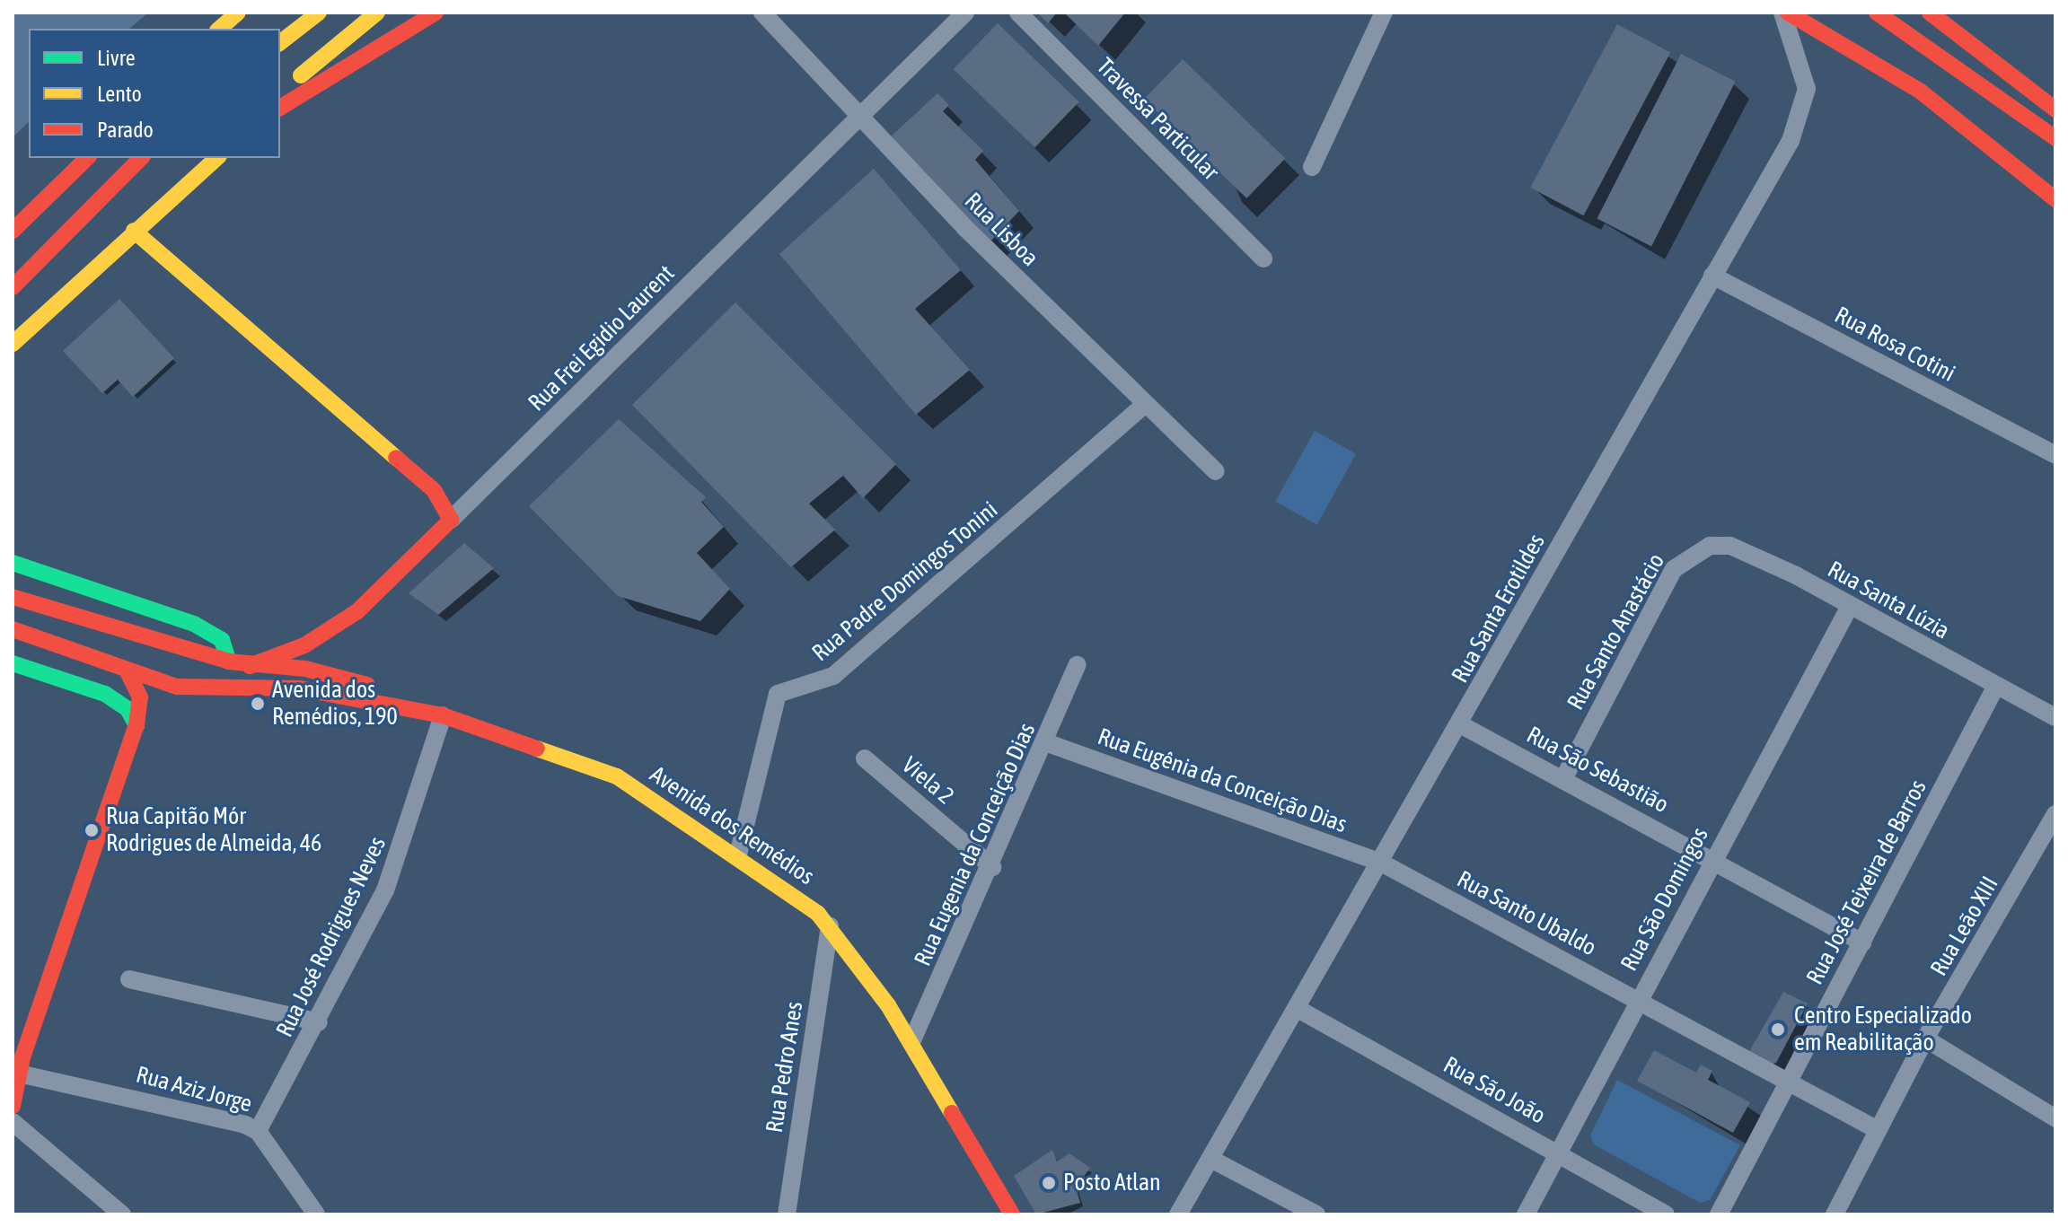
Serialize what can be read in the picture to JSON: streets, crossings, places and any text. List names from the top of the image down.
{
  "streets": {
    "main road": ["Rua Frei Egidio Laurent", "Avenida dos Remédios"],
    "street": [
      "Travessa Particular",
      "Rua Lisboa",
      "Rua Rosa Cotini",
      "Rua Padre Domingos Tonini",
      "Rua Santa Lúzia",
      "Rua Santa Erotildes",
      "Rua Santo Anastácio",
      "Rua São Sebastião",
      "Viela 2",
      "Rua Eugênia da Conceição Dias",
      "Rua Eugenia da Conceição Dias",
      "Rua José Teixeira de Barros",
      "Rua São Domingos",
      "Rua Santo Ubaldo",
      "Rua Leão XIII",
      "Rua José Rodrigues Neves",
      "Rua Pedro Anes",
      "Rua Aziz Jorge",
      "Rua São João"
    ]
  },
  "crossings": [
    ["Rua Lisboa", "Rua Frei Egidio Laurent"],
    ["Rua Lisboa", "Rua Padre Domingos Tonini"],
    ["Rua Frei Egidio Laurent", "Avenida dos Remédios"],
    ["Rua Rosa Cotini", "Rua Santa Erotildes"],
    ["Rua Padre Domingos Tonini", "Avenida dos Remédios"],
    ["Rua Santa Lúzia", "Rua Santo Anastácio"],
    ["Rua Santa Lúzia", "Rua José Teixeira de Barros"],
    ["Rua Santa Lúzia", "Rua São Domingos"],
    ["Rua Santa Erotildes", "Rua São Sebastião"],
    ["Rua Santa Erotildes", "Rua Eugênia da Conceição Dias"],
    ["Rua Santa Erotildes", "Rua Santo Ubaldo"],
    ["Rua Santa Erotildes", "Rua São João"],
    ["Rua Santo Anastácio", "Rua São Sebastião"],
    ["Rua São Sebastião", "Rua José Teixeira de Barros"],
    ["Rua São Sebastião", "Rua São Domingos"],
    ["Viela 2", "Rua Eugenia da Conceição Dias"],
    ["Rua Eugênia da Conceição Dias", "Rua Eugenia da Conceição Dias"],
    ["Rua Eugênia da Conceição Dias", "Rua Santo Ubaldo"],
    ["Avenida dos Remédios", "Rua Eugenia da Conceição Dias"],
    ["Avenida dos Remédios", "Rua José Rodrigues Neves"],
    ["Avenida dos Remédios", "Rua Pedro Anes"],
    ["Rua José Teixeira de Barros", "Rua Santo Ubaldo"],
    ["Rua São Domingos", "Rua Santo Ubaldo"],
    ["Rua São Domingos", "Rua São João"],
    ["Rua Santo Ubaldo", "Rua Leão XIII"],
    ["Rua José Rodrigues Neves", "Rua Aziz Jorge"]
  ],
  "places": [
    "Avenida dos Remédios, 190",
    "Rua Capitão Mór Rodrigues de Almeida, 46",
    "Centro Especializado em Reabilitação",
    "Posto Atlan"
  ],
  "legend": ["Livre", "Lento", "Parado"]
}
